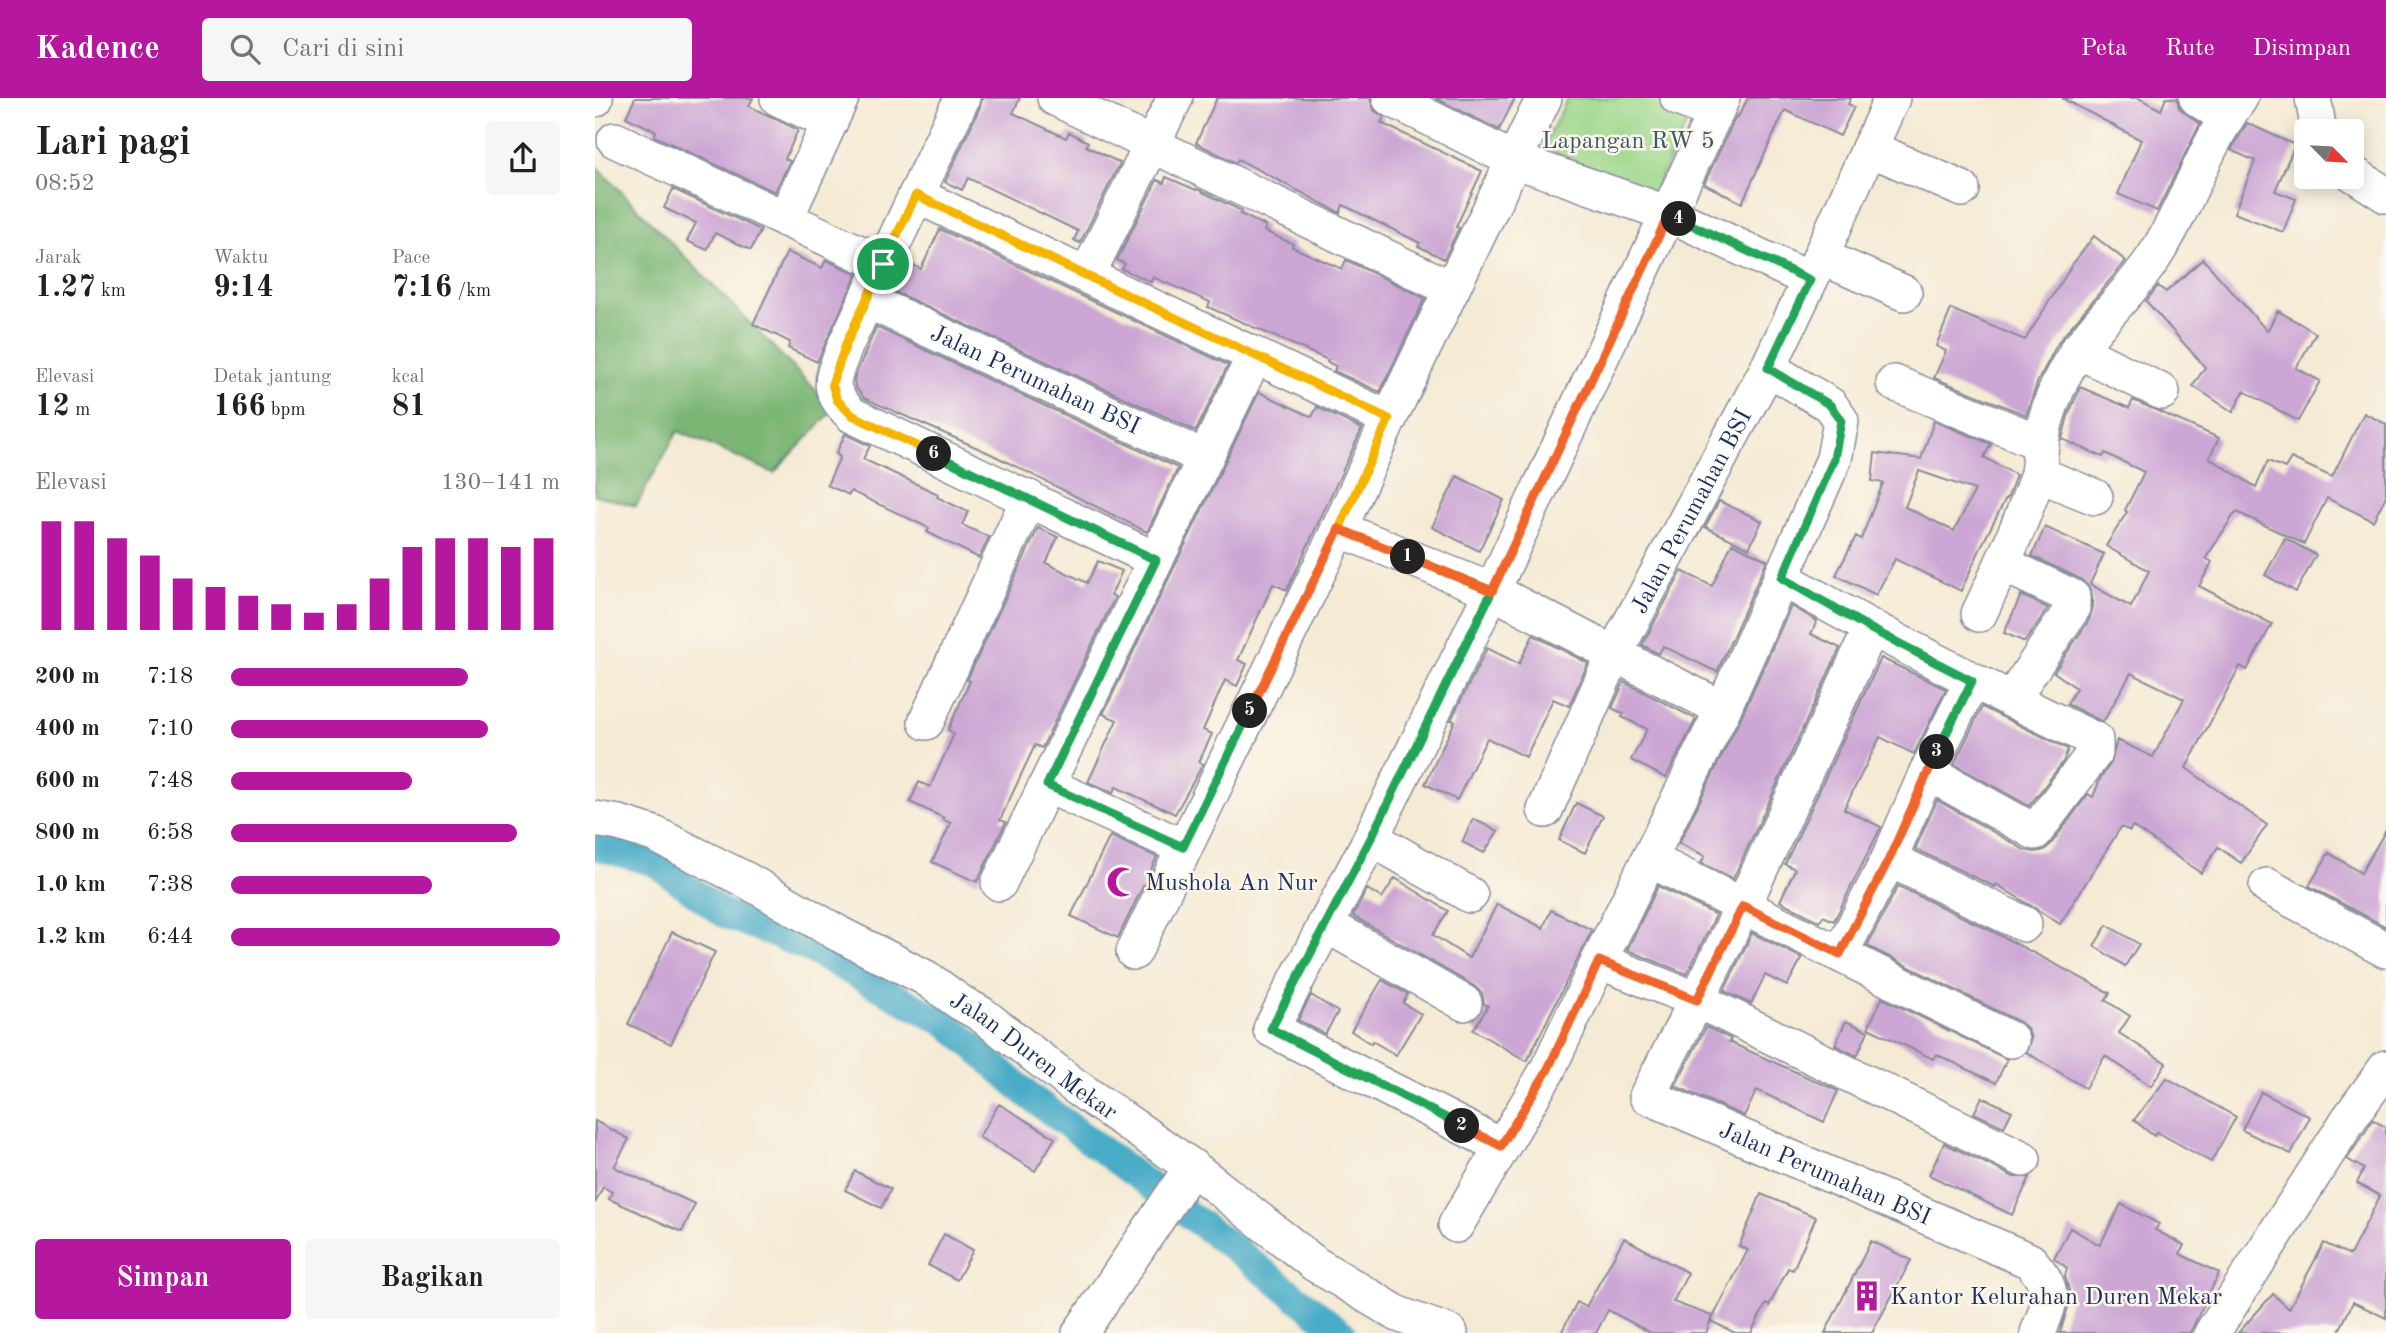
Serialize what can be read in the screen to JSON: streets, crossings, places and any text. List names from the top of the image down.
{
  "streets": {
    "street": ["Jalan Perumahan BSI", "Jalan Duren Mekar"]
  },
  "parks": ["Lapangan RW 5"],
  "places": {
    "mosque": ["Mushola An Nur"],
    "building": ["Kantor Kelurahan Duren Mekar"]
  },
  "north": "bottom right",
  "page": {
    "header": "Kadence",
    "search": "Cari di sini",
    "nav": ["Peta", "Rute", "Disimpan"],
    "heading": ["Lari pagi", "08:52"],
    "pins": [
      "4",
      "6",
      "1",
      "5",
      "3",
      "2"
    ],
    "stats": [
      ["Jarak", "1.27 km"],
      ["Waktu", "9:14"],
      ["Pace", "7:16 /km"],
      ["Elevasi", "12 m"],
      ["Detak jantung", "166 bpm"],
      ["kcal", "81"]
    ],
    "chart": ["Elevasi", "130–141 m"],
    "list": [
      {
        "name": "200 m",
        "note": "7:18"
      },
      {
        "name": "400 m",
        "note": "7:10"
      },
      {
        "name": "600 m",
        "note": "7:48"
      },
      {
        "name": "800 m",
        "note": "6:58"
      },
      {
        "name": "1.0 km",
        "note": "7:38"
      },
      {
        "name": "1.2 km",
        "note": "6:44"
      }
    ],
    "buttons": ["Simpan", "Bagikan"]
  }
}
